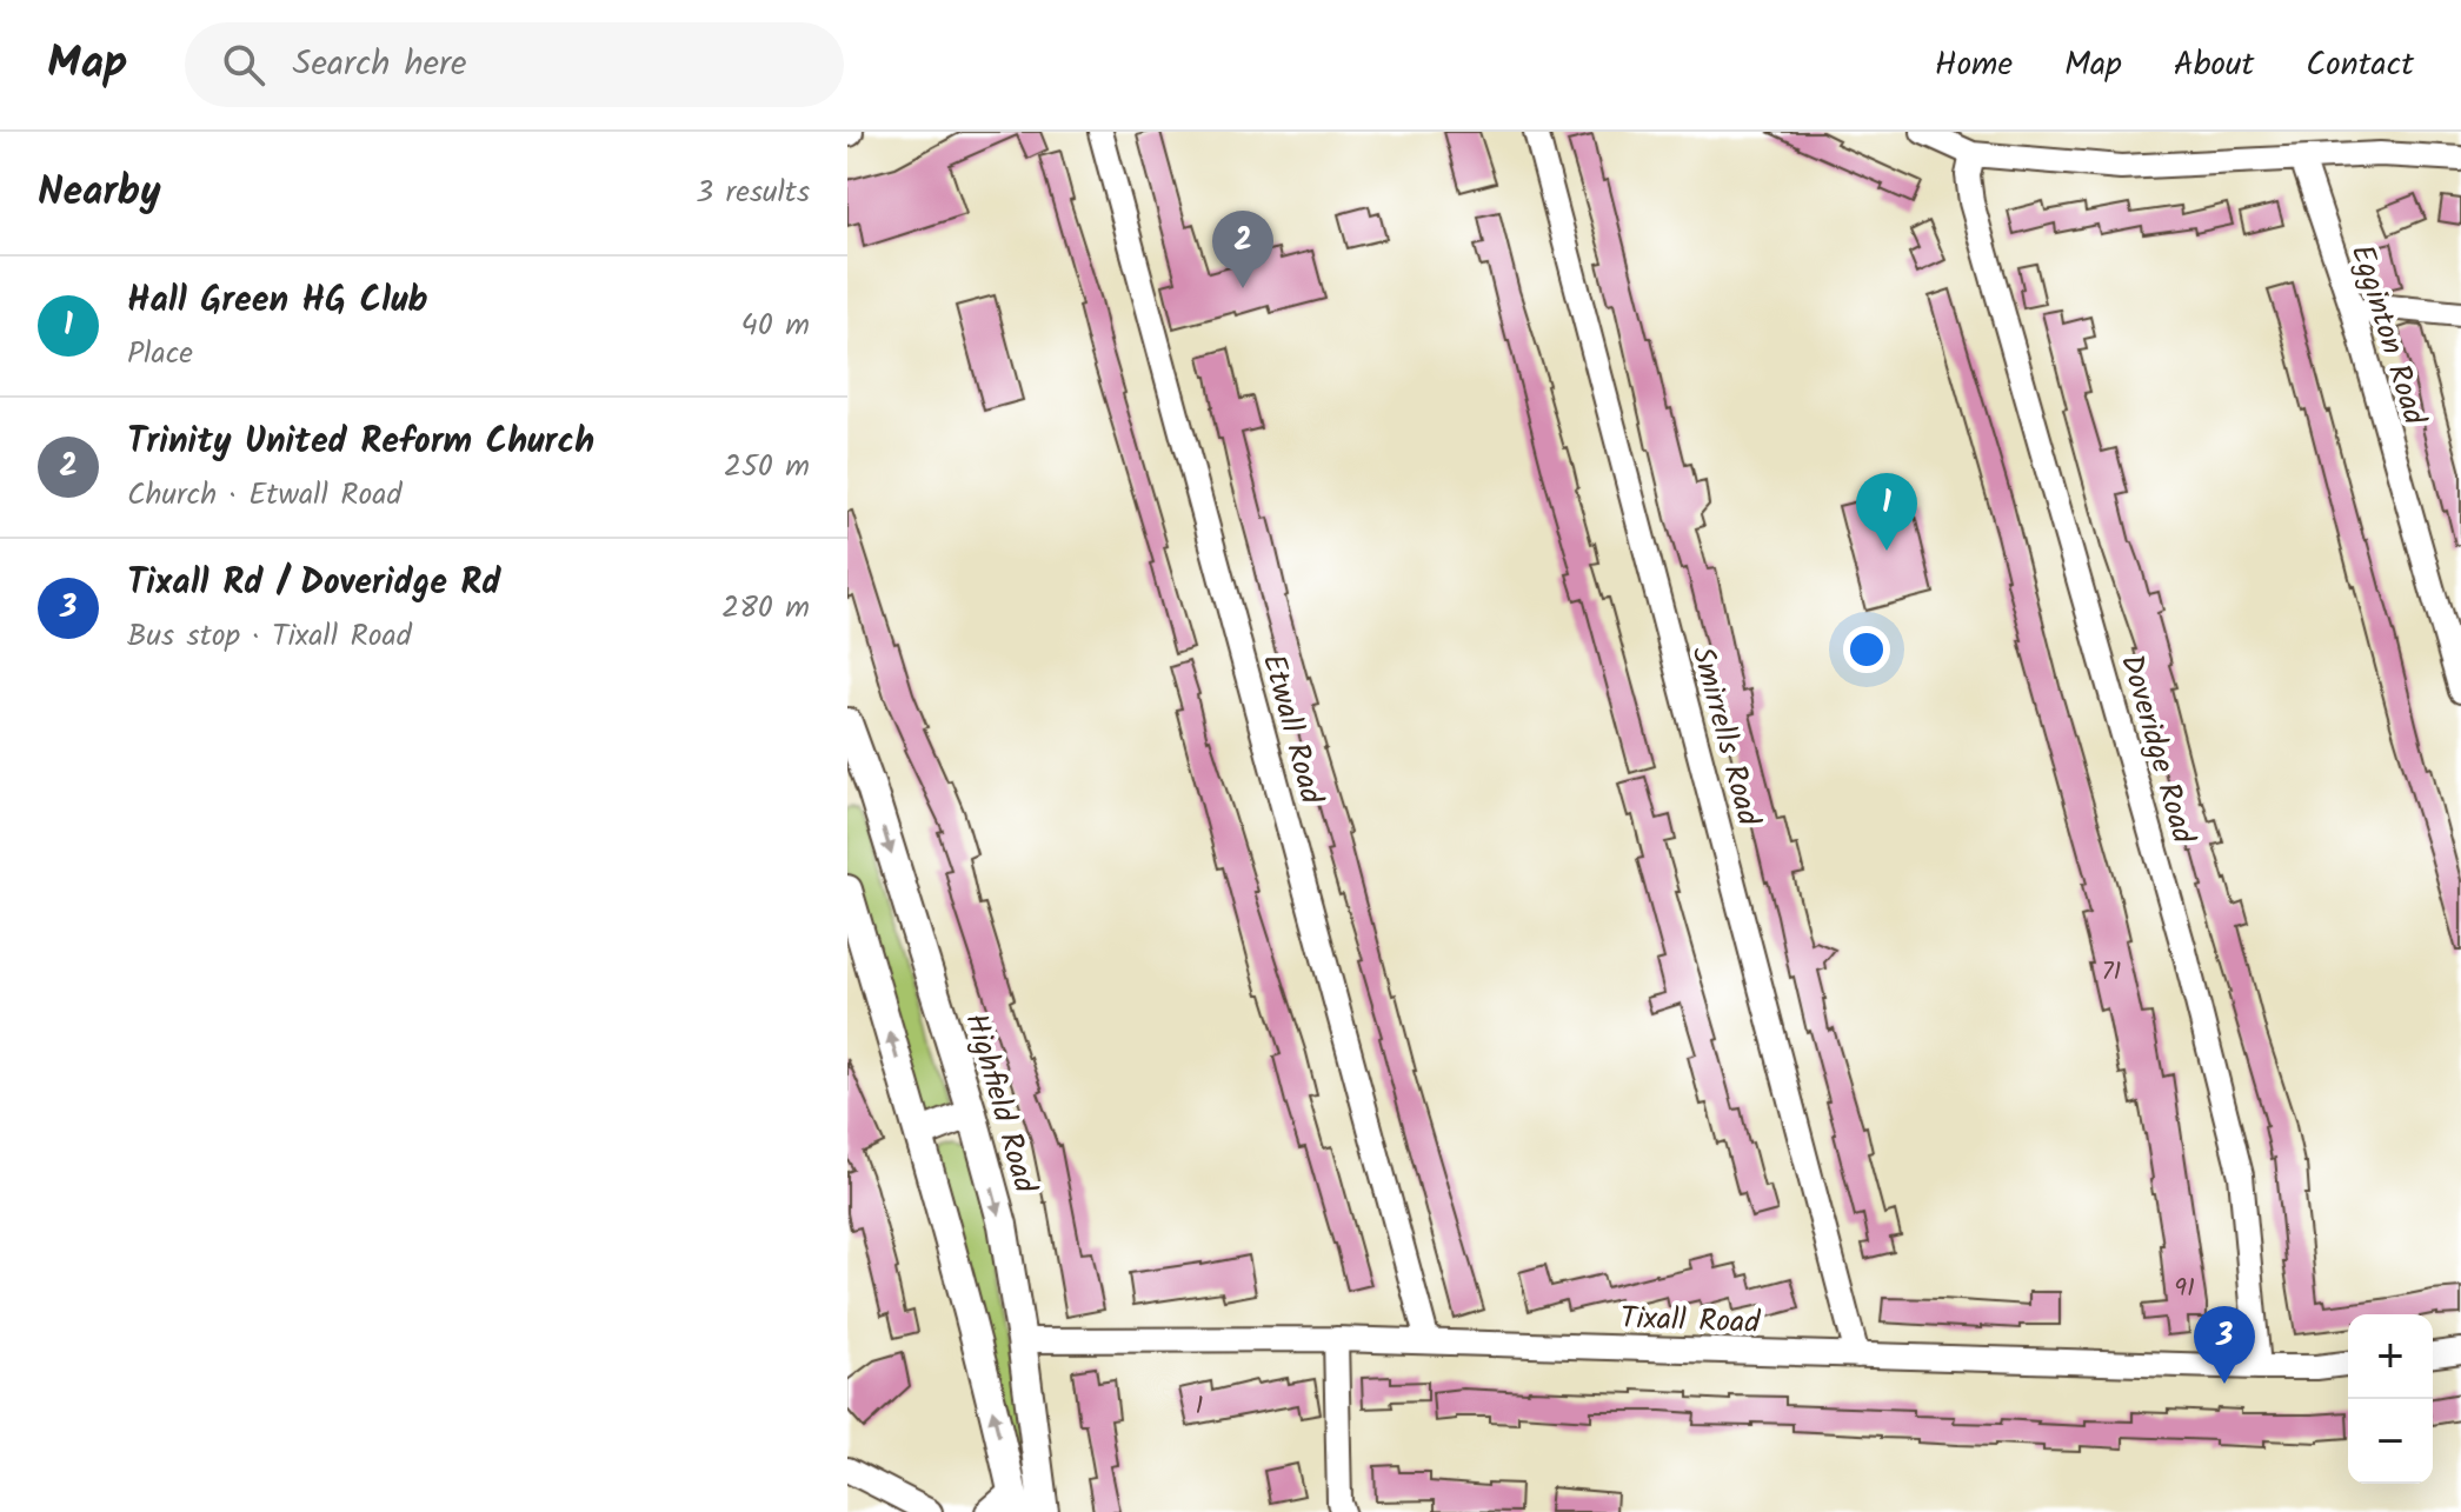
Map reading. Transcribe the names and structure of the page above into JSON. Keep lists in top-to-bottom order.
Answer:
{
  "streets": {
    "street": [
      "Egginton Road",
      "Etwall Road",
      "Smirrells Road",
      "Doveridge Road",
      "Highfield Road",
      "Tixall Road"
    ]
  },
  "crossings": [
    ["Etwall Road", "Tixall Road"],
    ["Smirrells Road", "Tixall Road"],
    ["Doveridge Road", "Tixall Road"],
    ["Highfield Road", "Tixall Road"]
  ],
  "house_numbers": ["71", "91", "1"],
  "page": {
    "header": "Map",
    "search": "Search here",
    "nav": [
      "Home",
      "Map",
      "About",
      "Contact"
    ],
    "heading": ["Nearby", "3 results"],
    "pins": ["2", "1", "3"],
    "list": [
      {
        "mark": "1",
        "name": "Hall Green HG Club",
        "note": "Place",
        "value": "40 m"
      },
      {
        "mark": "2",
        "name": "Trinity United Reform Church",
        "note": "Church · Etwall Road",
        "value": "250 m"
      },
      {
        "mark": "3",
        "name": "Tixall Rd / Doveridge Rd",
        "note": "Bus stop · Tixall Road",
        "value": "280 m"
      }
    ],
    "map_buttons": ["+", "−"]
  }
}
